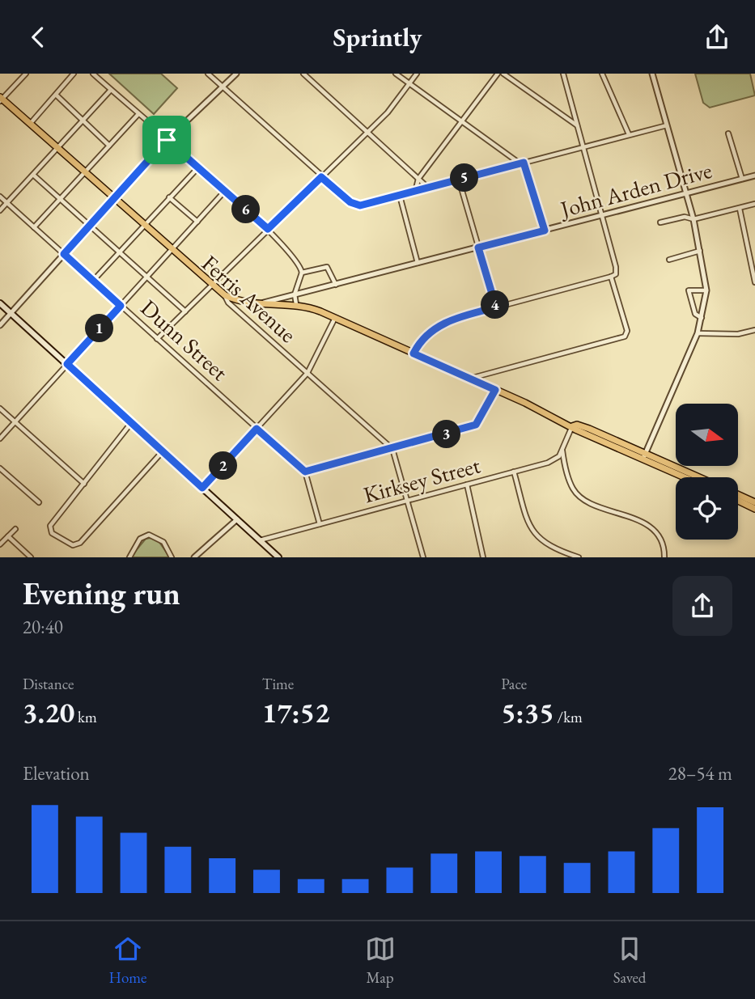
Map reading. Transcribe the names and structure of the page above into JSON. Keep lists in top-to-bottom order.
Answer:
{
  "streets": {
    "main road": ["Ferris Avenue"],
    "street": ["John Arden Drive", "Dunn Street", "Kirksey Street"]
  },
  "north": "right",
  "page": {
    "header": "Sprintly",
    "pins": [
      "5",
      "6",
      "4",
      "1",
      "3",
      "2"
    ],
    "heading": ["Evening run", "20:40"],
    "stats": [
      ["Distance", "3.20 km"],
      ["Time", "17:52"],
      ["Pace", "5:35 /km"]
    ],
    "chart": ["Elevation", "28–54 m"],
    "tabs": ["Home", "Map", "Saved"]
  }
}
